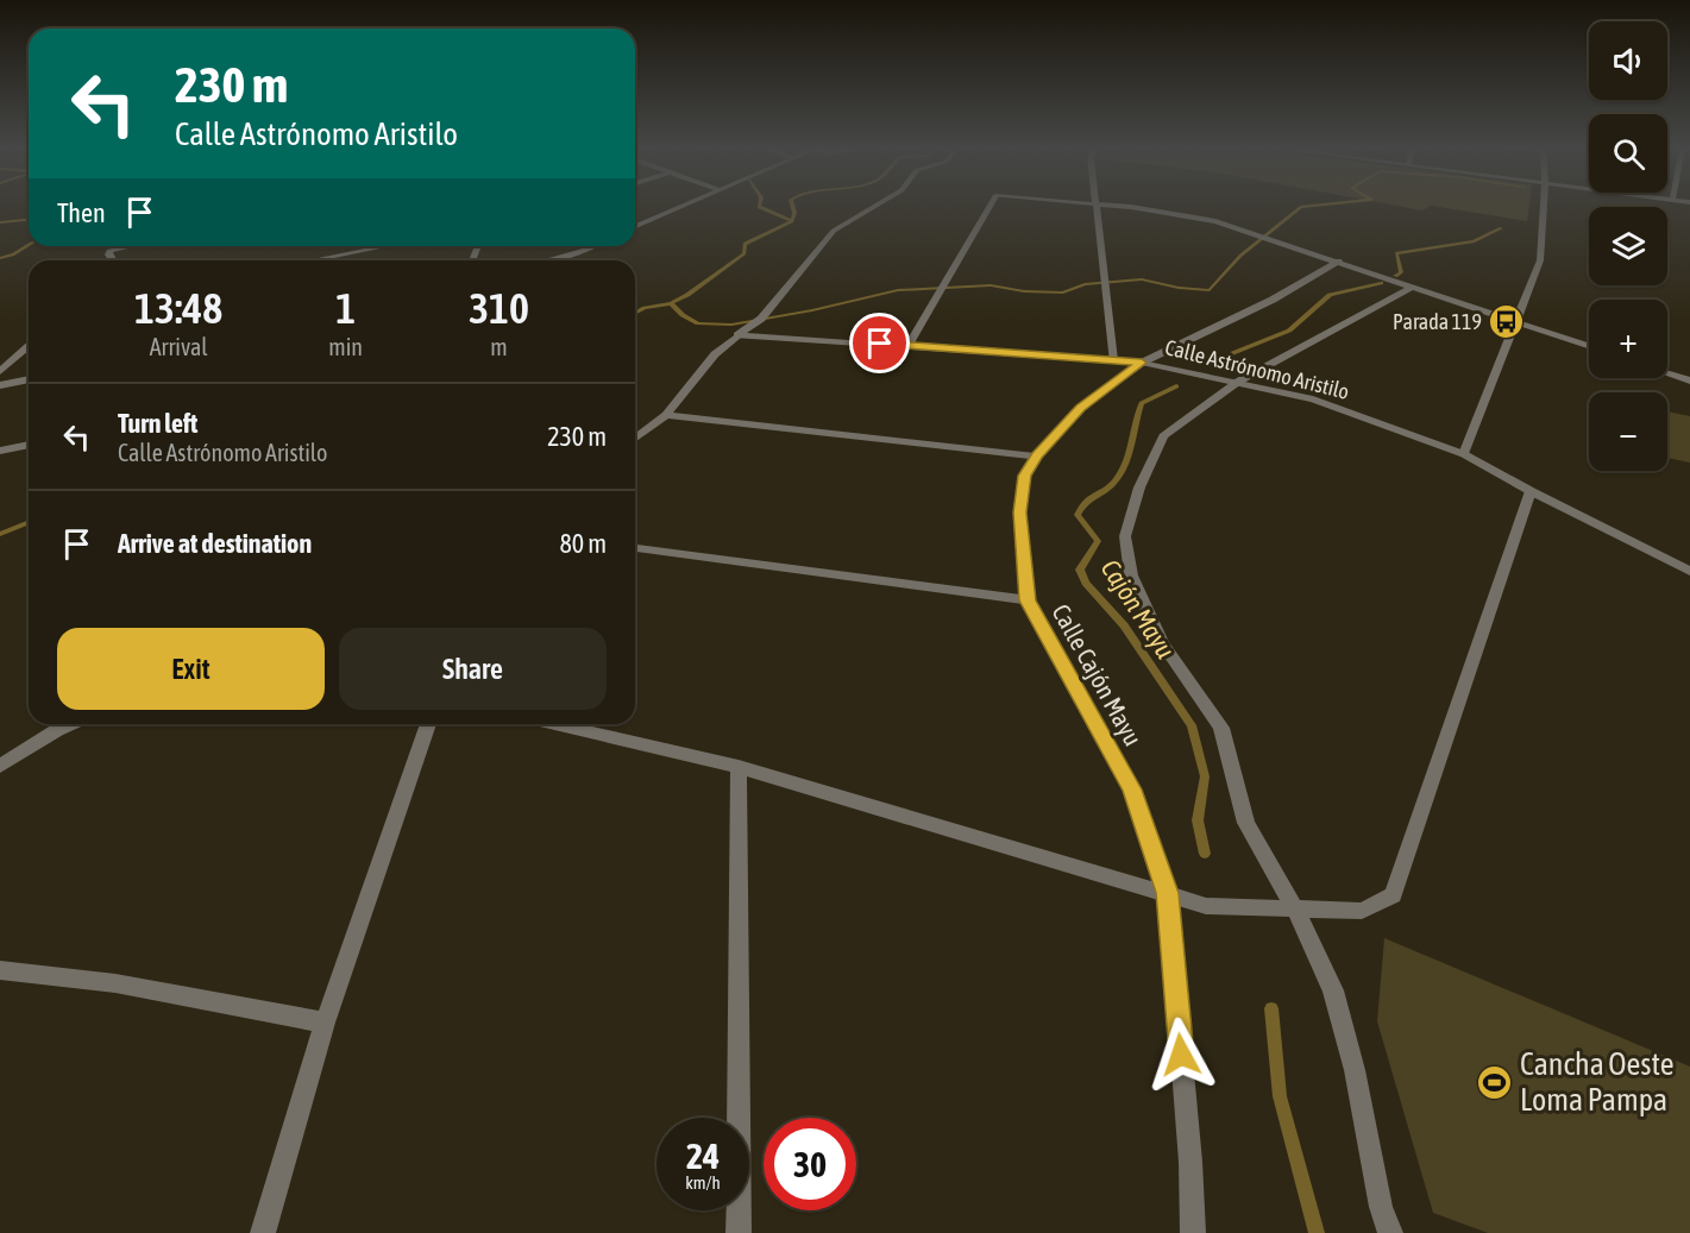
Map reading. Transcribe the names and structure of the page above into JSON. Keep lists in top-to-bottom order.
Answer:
{
  "streets": {
    "street": ["Calle Astrónomo Aristilo", "Calle Cajón Mayu"]
  },
  "crossings": [
    ["Calle Astrónomo Aristilo", "Calle Cajón Mayu"]
  ],
  "water": ["Cajón Mayu"],
  "places": {
    "bus stop": ["Parada 119"],
    "sports": ["Cancha Oeste Loma Pampa"]
  },
  "page": {
    "map_buttons": ["+", "−"],
    "turn": ["230 m", "Calle Astrónomo Aristilo"],
    "then": "Then",
    "eta": [
      "13:48",
      "Arrival",
      "1",
      "min",
      "310",
      "m"
    ],
    "list": [
      {
        "name": "Turn left",
        "note": "Calle Astrónomo Aristilo",
        "value": "230 m"
      },
      {
        "name": "Arrive at destination",
        "value": "80 m"
      }
    ],
    "buttons": ["Exit", "Share"],
    "speed": "24 km/h",
    "limit": "30"
  }
}
